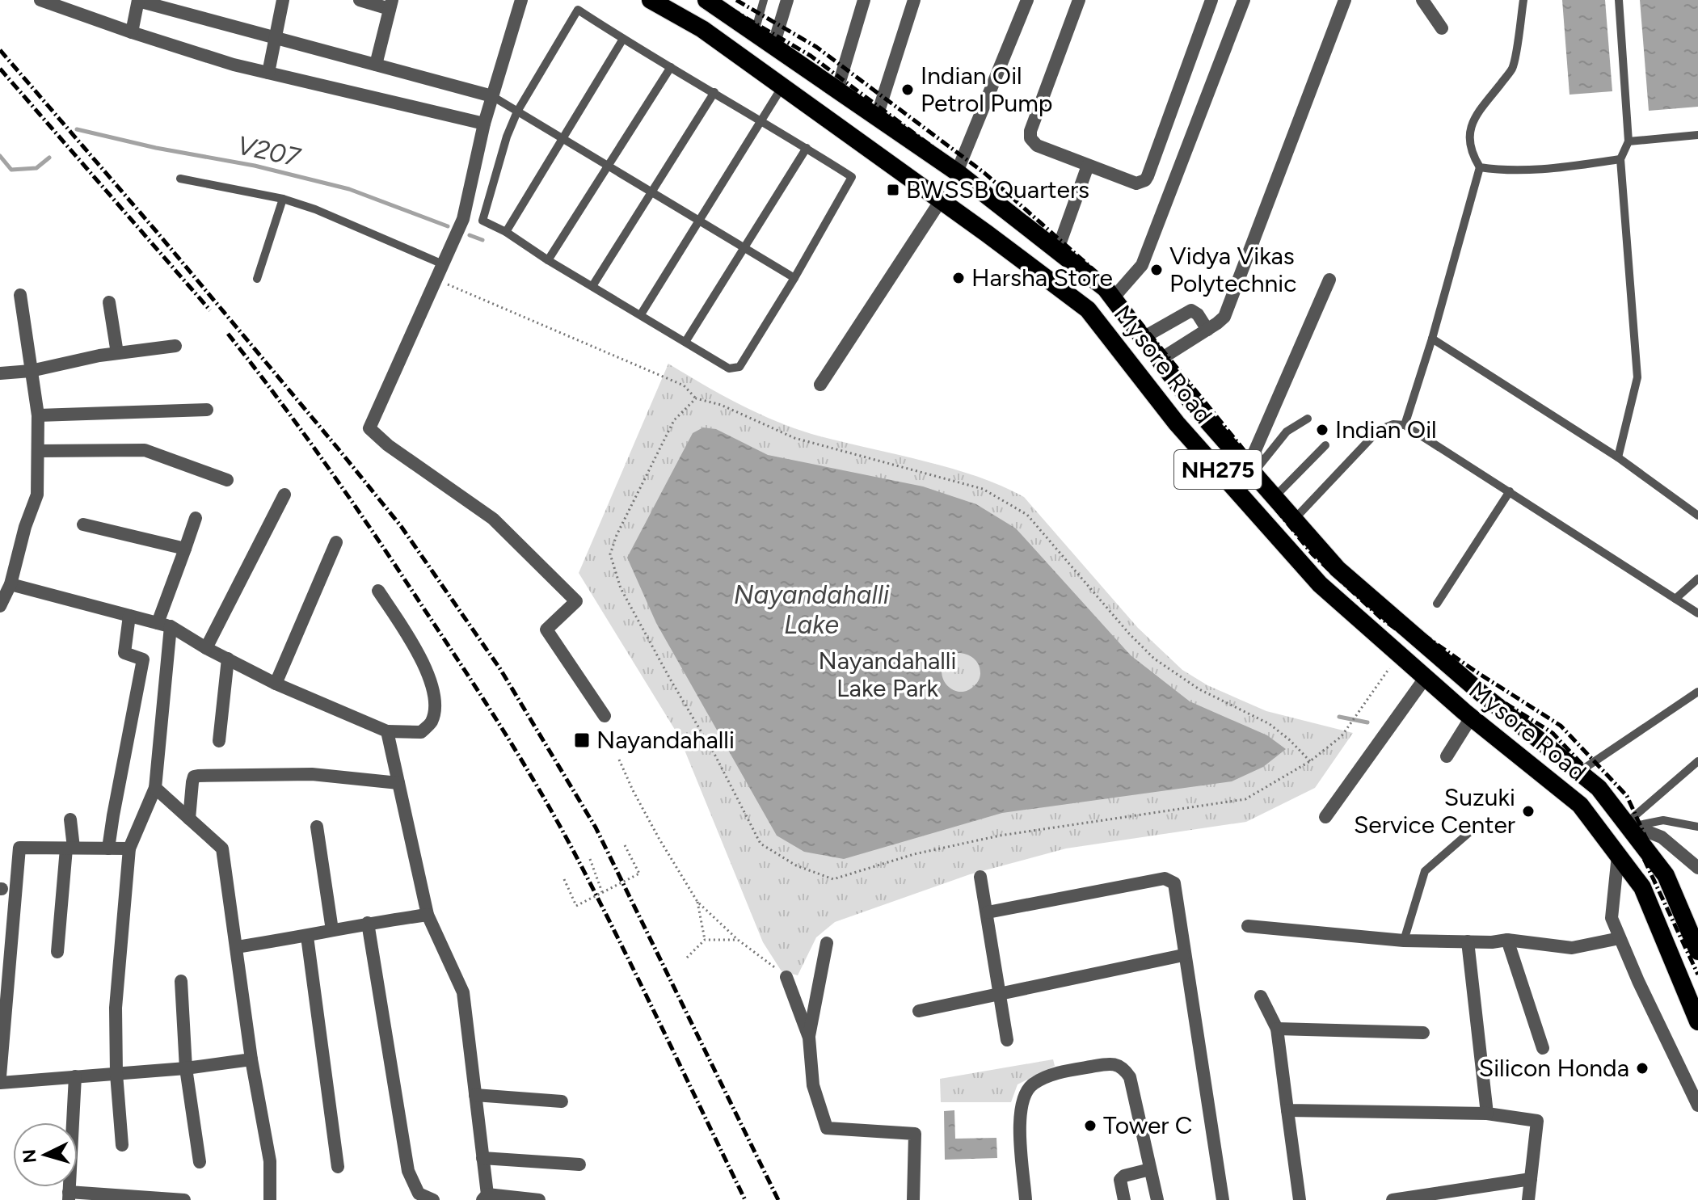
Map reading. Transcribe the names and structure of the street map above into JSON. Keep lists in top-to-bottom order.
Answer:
{
  "streets": {
    "highway": ["Mysore Road", "NH275"]
  },
  "water": ["V207", "Nayandahalli Lake"],
  "parks": ["Nayandahalli Lake Park"],
  "places": {
    "other": [
      "Indian Oil Petrol Pump",
      "Vidya Vikas Polytechnic",
      "Harsha Store",
      "Indian Oil",
      "Suzuki Service Center",
      "Silicon Honda",
      "Tower C"
    ],
    "transit": ["BWSSB Quarters", "Nayandahalli"]
  },
  "north": "left"
}
